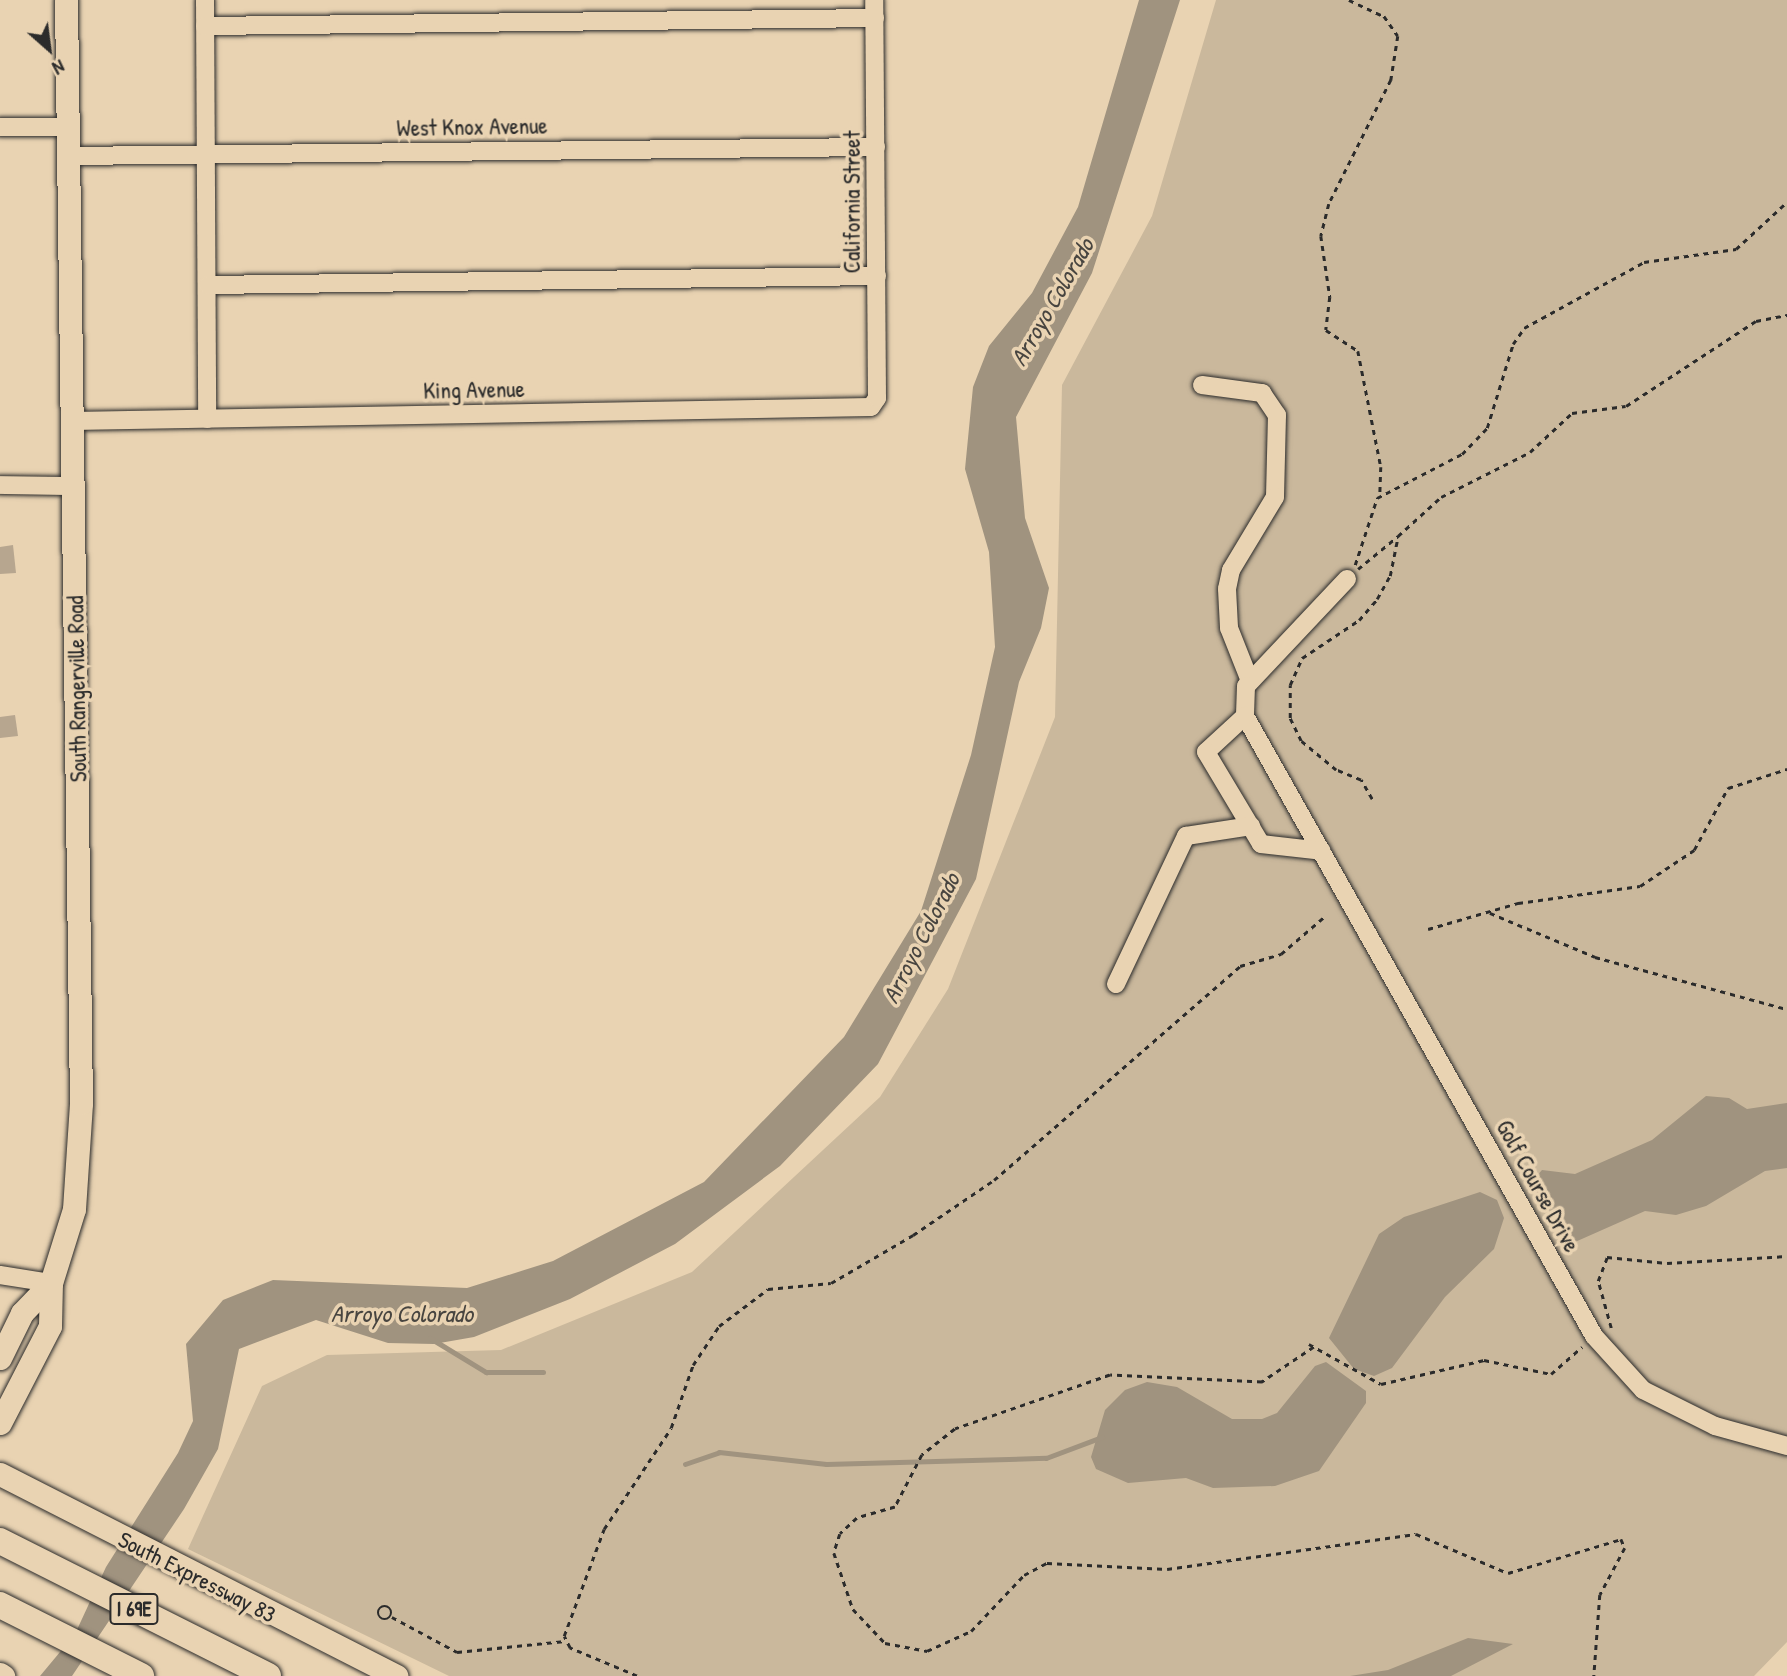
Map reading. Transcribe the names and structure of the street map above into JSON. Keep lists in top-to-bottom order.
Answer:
{
  "streets": {
    "highway": ["I 69E"],
    "main road": ["South Rangerville Road", "South Expressway 83"],
    "street": [
      "West Knox Avenue",
      "California Street",
      "King Avenue",
      "Golf Course Drive"
    ]
  },
  "crossings": [
    ["West Knox Avenue", "California Street"],
    ["West Knox Avenue", "South Rangerville Road"],
    ["California Street", "King Avenue"],
    ["King Avenue", "South Rangerville Road"]
  ],
  "water": ["Arroyo Colorado"],
  "north": "bottom right"
}
